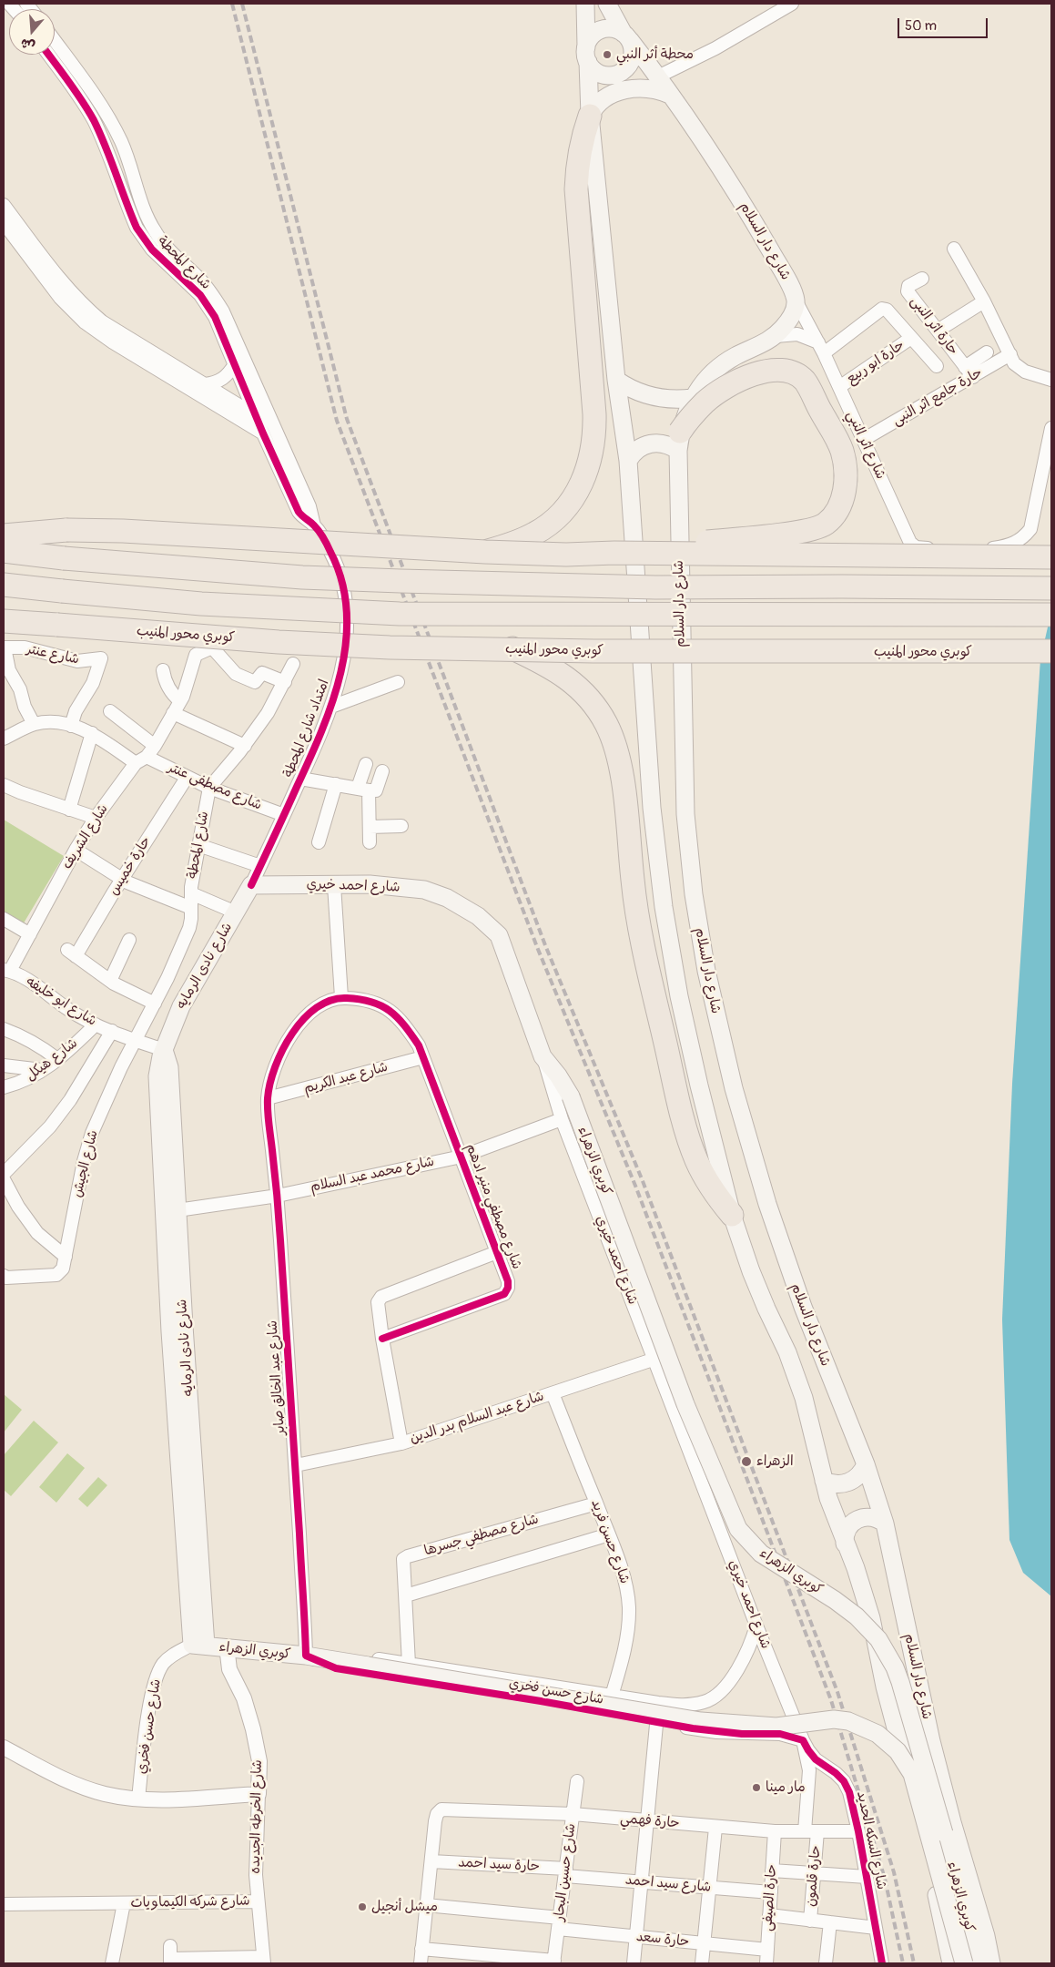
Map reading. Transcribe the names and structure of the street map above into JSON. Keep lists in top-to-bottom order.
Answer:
{
  "streets": {
    "highway": ["كوبري محور المنيب"],
    "main road": [
      "شارع دار السلام",
      "شارع احمد خيري",
      "شارع نادى الرمايه",
      "كوبري الزهراء"
    ],
    "street": [
      "شارع المحطة",
      "حارة اثر النبى",
      "حارة ابو ربيع",
      "حارة جامع اثر النبى",
      "شارع اثر النبي",
      "شارع عنتر",
      "امتداد شارع المحطة",
      "شارع مصطفى عنتر",
      "شارع الشريف",
      "حارة خميس",
      "شارع ابو خليفه",
      "شارع هيكل",
      "شارع عبد الكريم",
      "شارع الجيش",
      "شارع محمد عبد السلام",
      "شارع مصطفي منير ادهم",
      "شارع عبد الخالق صابر",
      "شارع عبد السلام بدر الدين",
      "شارع مصطفي جسرها",
      "شارع حسن فريد",
      "شارع حسن فخري",
      "شارع الخرطه الجديده",
      "حارة فهمي",
      "شارع السكه الحديد",
      "حارة سيد احمد",
      "شارع حسين البحار",
      "حارة قلمون",
      "شارع سيد احمد",
      "حارة الصيفى",
      "شارع شركه الكيماويات",
      "حارة سعد"
    ]
  },
  "crossings": [
    ["شارع دار السلام", "شارع اثر النبي"],
    ["شارع المحطة", "امتداد شارع المحطة"],
    ["شارع المحطة", "شارع مصطفى عنتر"],
    ["شارع المحطة", "شارع الشريف"],
    ["شارع المحطة", "شارع ابو خليفه"],
    ["شارع المحطة", "شارع الجيش"],
    ["حارة اثر النبى", "حارة جامع اثر النبى"],
    ["حارة ابو ربيع", "شارع اثر النبي"],
    ["حارة جامع اثر النبى", "شارع اثر النبي"],
    ["شارع عنتر", "شارع مصطفى عنتر"],
    ["امتداد شارع المحطة", "شارع مصطفى عنتر"],
    ["امتداد شارع المحطة", "شارع احمد خيري"],
    ["امتداد شارع المحطة", "شارع نادى الرمايه"],
    ["شارع مصطفى عنتر", "شارع الشريف"],
    ["شارع مصطفى عنتر", "حارة خميس"],
    ["شارع الشريف", "شارع ابو خليفه"],
    ["شارع احمد خيري", "شارع نادى الرمايه"],
    ["شارع احمد خيري", "كوبري الزهراء"],
    ["شارع احمد خيري", "شارع محمد عبد السلام"],
    ["شارع احمد خيري", "شارع عبد السلام بدر الدين"],
    ["شارع احمد خيري", "شارع حسن فخري"],
    ["شارع احمد خيري", "حارة فهمي"],
    ["شارع احمد خيري", "شارع السكه الحديد"],
    ["شارع نادى الرمايه", "شارع ابو خليفه"],
    ["شارع نادى الرمايه", "كوبري الزهراء"],
    ["شارع نادى الرمايه", "شارع محمد عبد السلام"],
    ["شارع نادى الرمايه", "شارع حسن فخري"],
    ["شارع ابو خليفه", "شارع هيكل"],
    ["شارع ابو خليفه", "شارع الجيش"],
    ["شارع عبد الكريم", "شارع مصطفي منير ادهم"],
    ["شارع عبد الكريم", "شارع عبد الخالق صابر"],
    ["كوبري الزهراء", "شارع عبد الخالق صابر"],
    ["كوبري الزهراء", "شارع حسن فخري"],
    ["كوبري الزهراء", "شارع الخرطه الجديده"],
    ["شارع محمد عبد السلام", "شارع مصطفي منير ادهم"],
    ["شارع محمد عبد السلام", "شارع عبد الخالق صابر"],
    ["شارع مصطفي منير ادهم", "شارع عبد الخالق صابر"],
    ["شارع مصطفي منير ادهم", "شارع عبد السلام بدر الدين"],
    ["شارع عبد الخالق صابر", "شارع عبد السلام بدر الدين"],
    ["شارع عبد الخالق صابر", "شارع حسن فخري"],
    ["شارع عبد السلام بدر الدين", "شارع حسن فريد"],
    ["شارع مصطفي جسرها", "شارع حسن فريد"],
    ["شارع مصطفي جسرها", "شارع حسن فخري"],
    ["شارع حسن فريد", "شارع حسن فخري"],
    ["شارع حسن فخري", "شارع السكه الحديد"],
    ["شارع الخرطه الجديده", "شارع شركه الكيماويات"],
    ["حارة فهمي", "شارع السكه الحديد"],
    ["حارة فهمي", "حارة سيد احمد"],
    ["حارة فهمي", "شارع حسين البحار"],
    ["حارة فهمي", "حارة قلمون"],
    ["حارة فهمي", "حارة الصيفى"],
    ["حارة سيد احمد", "شارع حسين البحار"],
    ["حارة سيد احمد", "شارع سيد احمد"],
    ["شارع حسين البحار", "شارع سيد احمد"],
    ["شارع حسين البحار", "حارة سعد"],
    ["شارع سيد احمد", "حارة الصيفى"],
    ["حارة الصيفى", "حارة سعد"]
  ],
  "places": [
    "محطة أثر النبي",
    "الزهراء",
    "مار مينا",
    "ميشل أنجيل"
  ],
  "scale_bar": "50 m",
  "north": "bottom"
}
